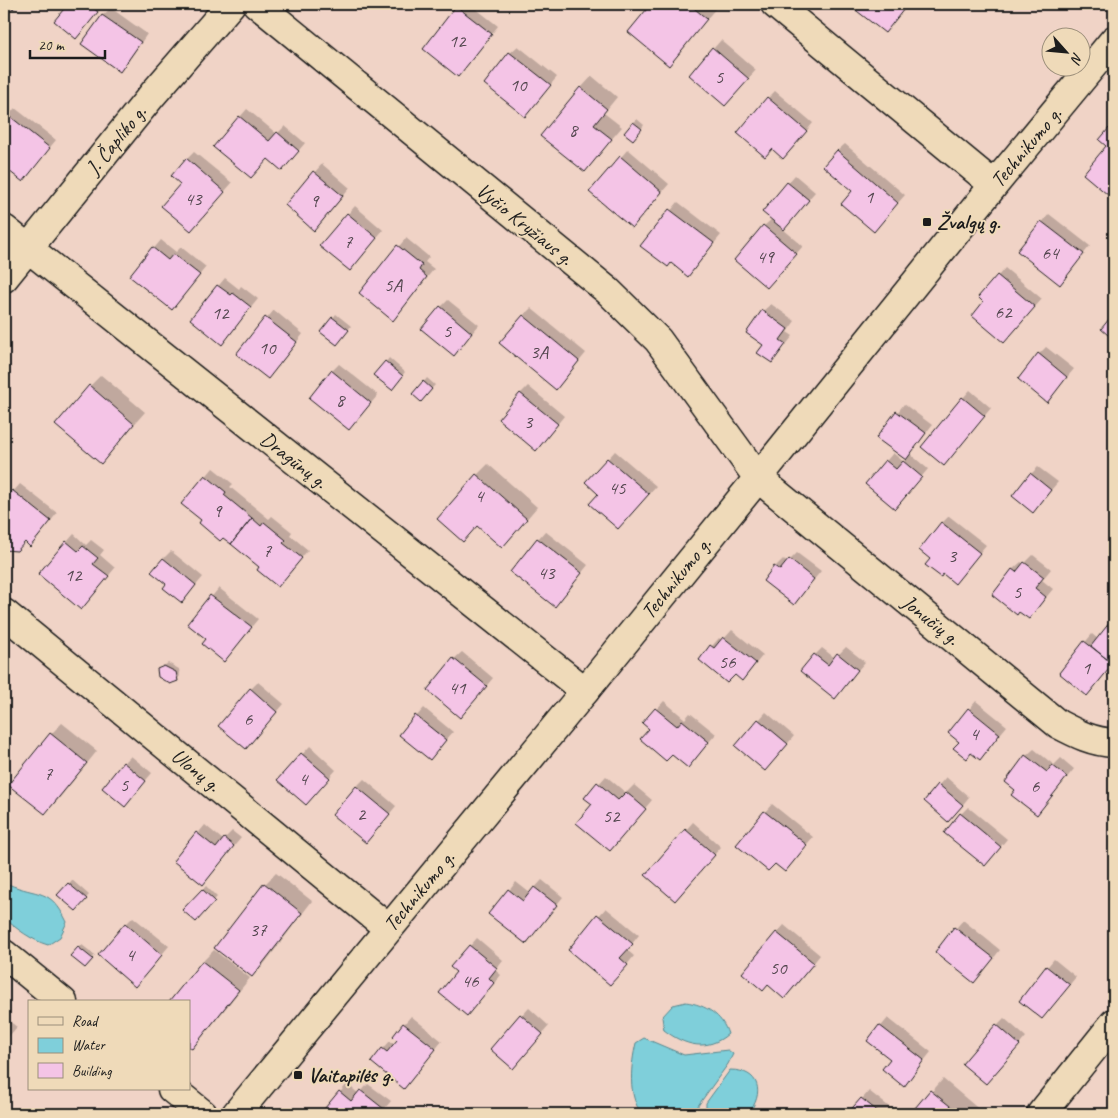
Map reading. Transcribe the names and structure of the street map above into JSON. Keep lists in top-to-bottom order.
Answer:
{
  "streets": {
    "street": [
      "J. Čapliko g.",
      "Technikumo g.",
      "Vyčio Kryžiaus g.",
      "Dragūnų g.",
      "Jonučių g.",
      "Ulonų g."
    ]
  },
  "crossings": [
    ["J. Čapliko g.", "Dragūnų g."],
    ["Technikumo g.", "Vyčio Kryžiaus g."],
    ["Technikumo g.", "Dragūnų g."],
    ["Technikumo g.", "Jonučių g."],
    ["Technikumo g.", "Ulonų g."],
    ["Vyčio Kryžiaus g.", "Jonučių g."]
  ],
  "places": {
    "transit": ["Žvalgų g.", "Vaitapilės g."]
  },
  "house_numbers": [
    "12",
    "5",
    "10",
    "8",
    "1",
    "43",
    "9",
    "7",
    "64",
    "49",
    "5A",
    "62",
    "12",
    "5",
    "10",
    "3A",
    "8",
    "3",
    "45",
    "4",
    "9",
    "7",
    "3",
    "43",
    "12",
    "5",
    "56",
    "1",
    "41",
    "6",
    "4",
    "7",
    "4",
    "5",
    "6",
    "2",
    "52",
    "37",
    "4",
    "50",
    "46"
  ],
  "legend": ["Road", "Water", "Building"],
  "scale_bar": "20 m",
  "north": "bottom right"
}
